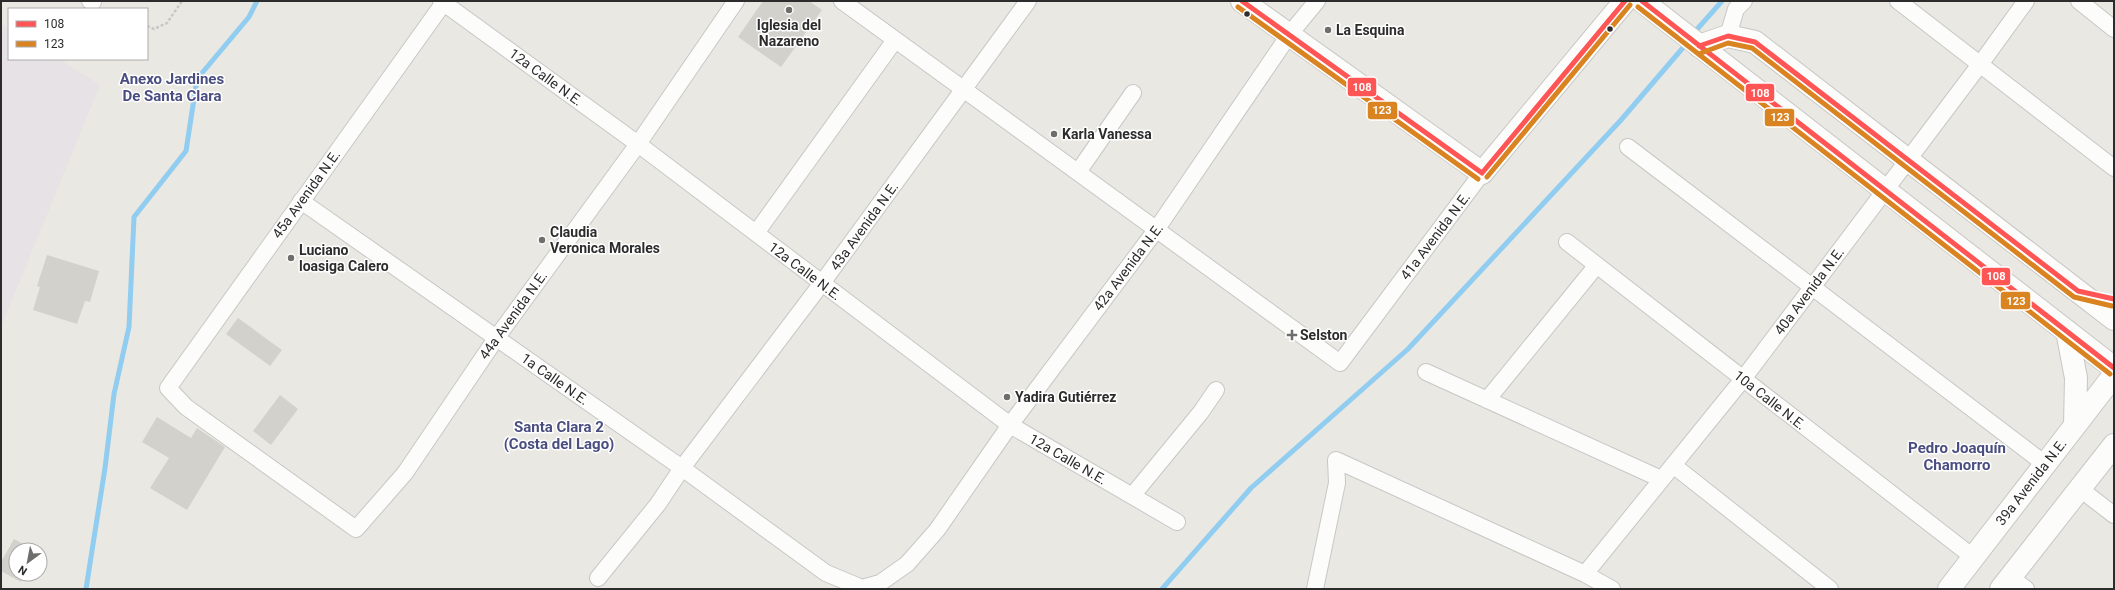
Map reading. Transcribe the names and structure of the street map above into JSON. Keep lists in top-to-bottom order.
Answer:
{
  "streets": {
    "street": [
      "12a Calle N.E.",
      "45a Avenida N.E.",
      "43a Avenida N.E.",
      "41a Avenida N.E.",
      "42a Avenida N.E.",
      "40a Avenida N.E.",
      "44a Avenida N.E.",
      "1a Calle N.E.",
      "10a Calle N.E.",
      "39a Avenida N.E."
    ]
  },
  "crossings": [
    ["12a Calle N.E.", "45a Avenida N.E."],
    ["12a Calle N.E.", "43a Avenida N.E."],
    ["12a Calle N.E.", "42a Avenida N.E."],
    ["12a Calle N.E.", "44a Avenida N.E."],
    ["45a Avenida N.E.", "44a Avenida N.E."],
    ["45a Avenida N.E.", "1a Calle N.E."],
    ["43a Avenida N.E.", "1a Calle N.E."],
    ["41a Avenida N.E.", "42a Avenida N.E."],
    ["42a Avenida N.E.", "1a Calle N.E."],
    ["40a Avenida N.E.", "10a Calle N.E."],
    ["44a Avenida N.E.", "1a Calle N.E."],
    ["10a Calle N.E.", "39a Avenida N.E."]
  ],
  "districts": ["Anexo Jardines De Santa Clara", "Santa Clara 2 (Costa del Lago)", "Pedro Joaquín Chamorro"],
  "places": {
    "other": [
      "Iglesia del Nazareno",
      "La Esquina",
      "Karla Vanessa",
      "Claudia Veronica Morales",
      "Luciano loasiga Calero",
      "Yadira Gutiérrez"
    ],
    "health": ["Selston"]
  },
  "lines": ["transit line 108", "transit line 123"],
  "legend": ["108", "123"],
  "north": "bottom left"
}
